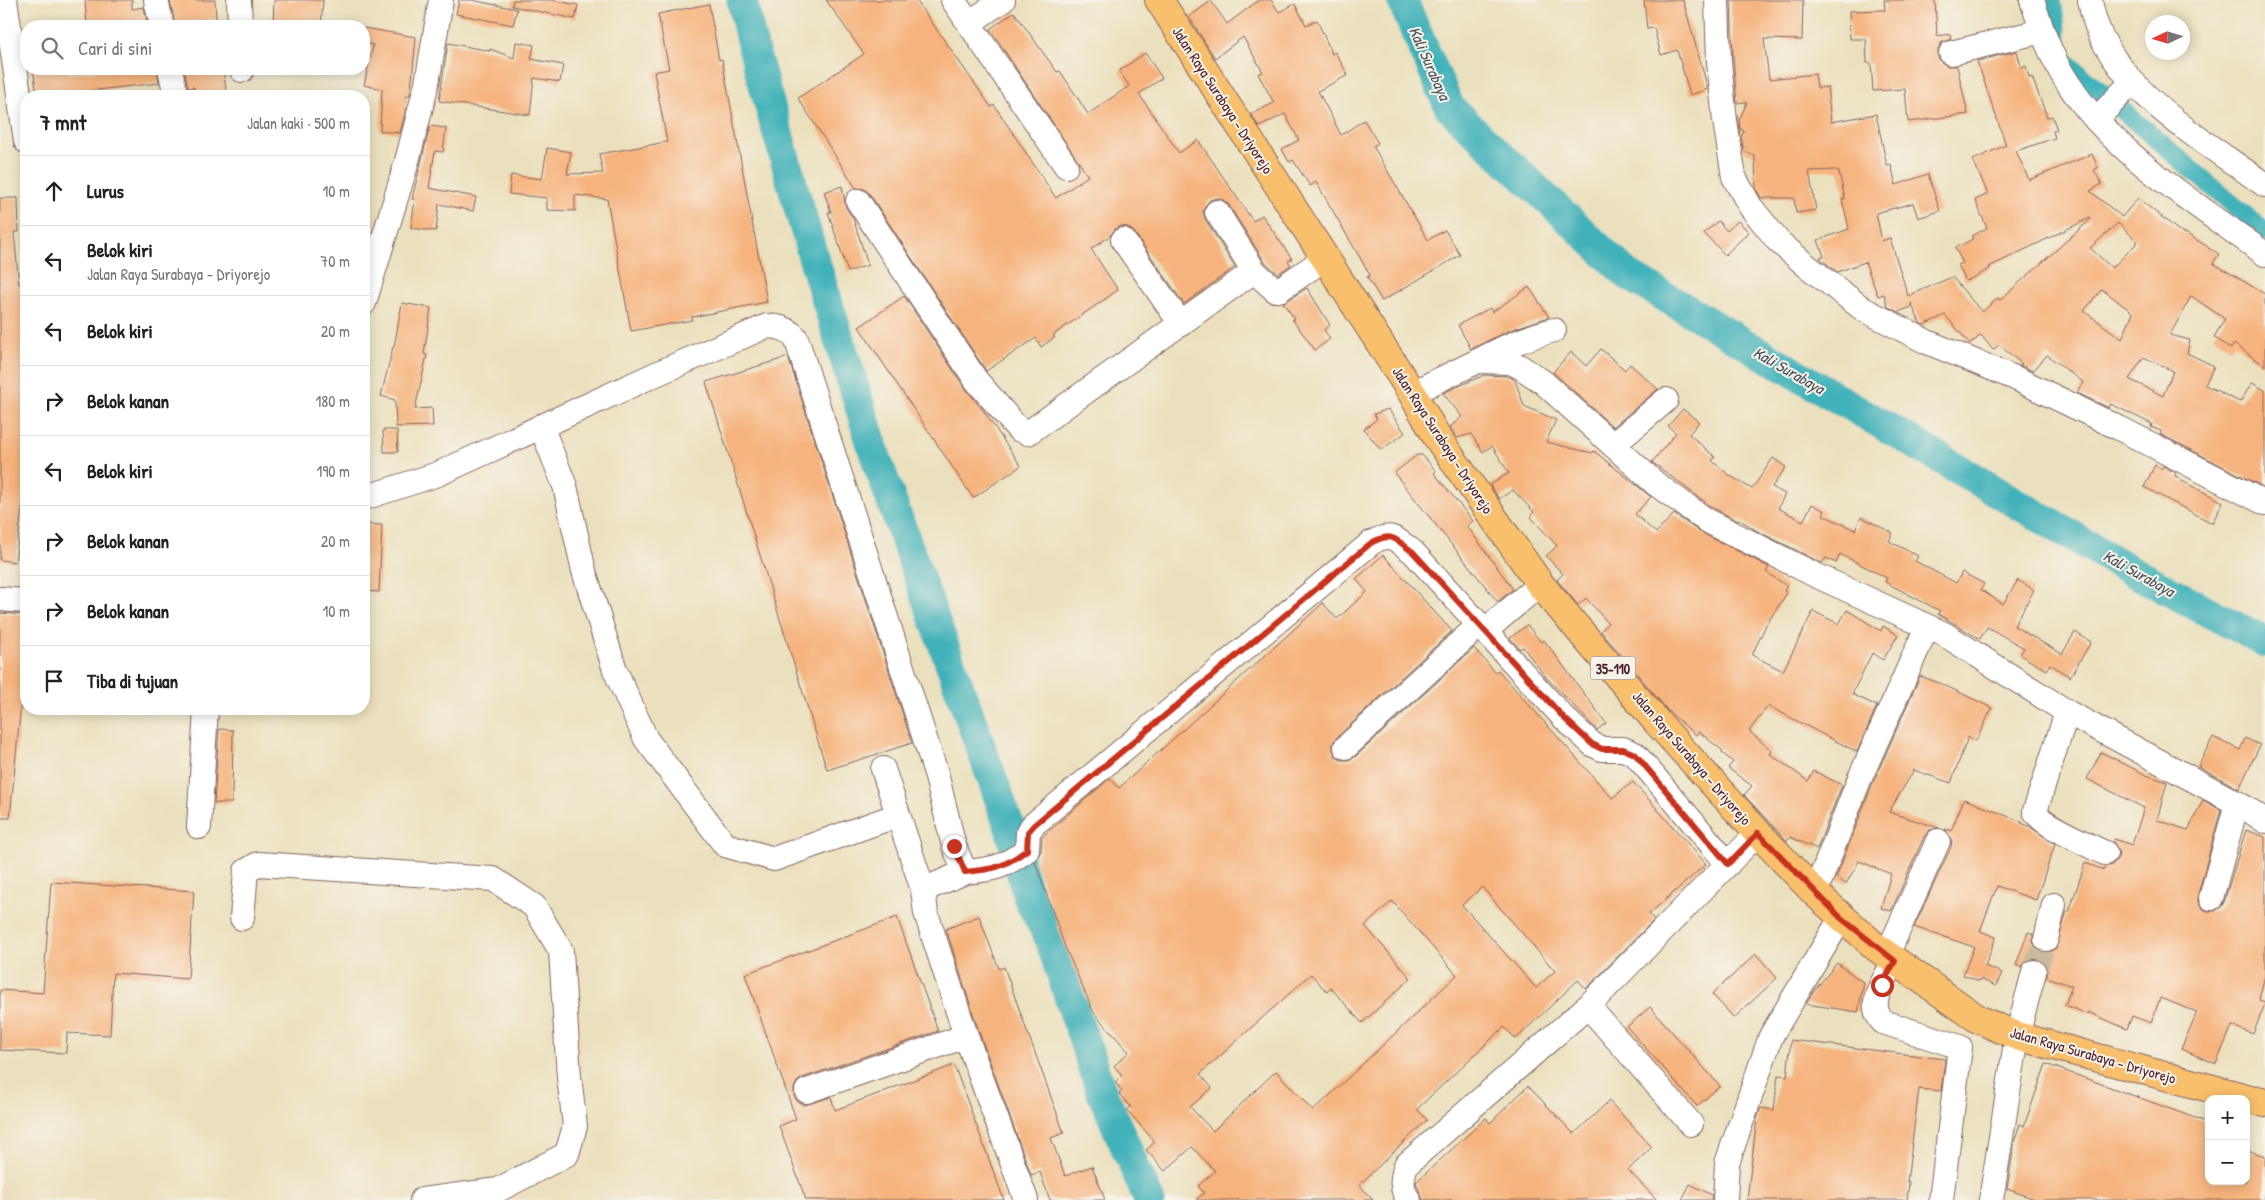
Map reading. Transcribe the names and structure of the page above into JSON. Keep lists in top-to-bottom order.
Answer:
{
  "streets": {
    "main road": ["Jalan Raya Surabaya - Driyorejo", "35-110"]
  },
  "water": ["Kali Surabaya"],
  "north": "left",
  "page": {
    "search": "Cari di sini",
    "heading": ["7 mnt", "Jalan kaki · 500 m"],
    "list": [
      ["Lurus", "10 m"],
      ["Belok kiri", "Jalan Raya Surabaya - Driyorejo", "70 m"],
      ["Belok kiri", "20 m"],
      ["Belok kanan", "180 m"],
      ["Belok kiri", "190 m"],
      ["Belok kanan", "20 m"],
      ["Belok kanan", "10 m"],
      "Tiba di tujuan"
    ],
    "map_buttons": ["+", "−"]
  }
}
